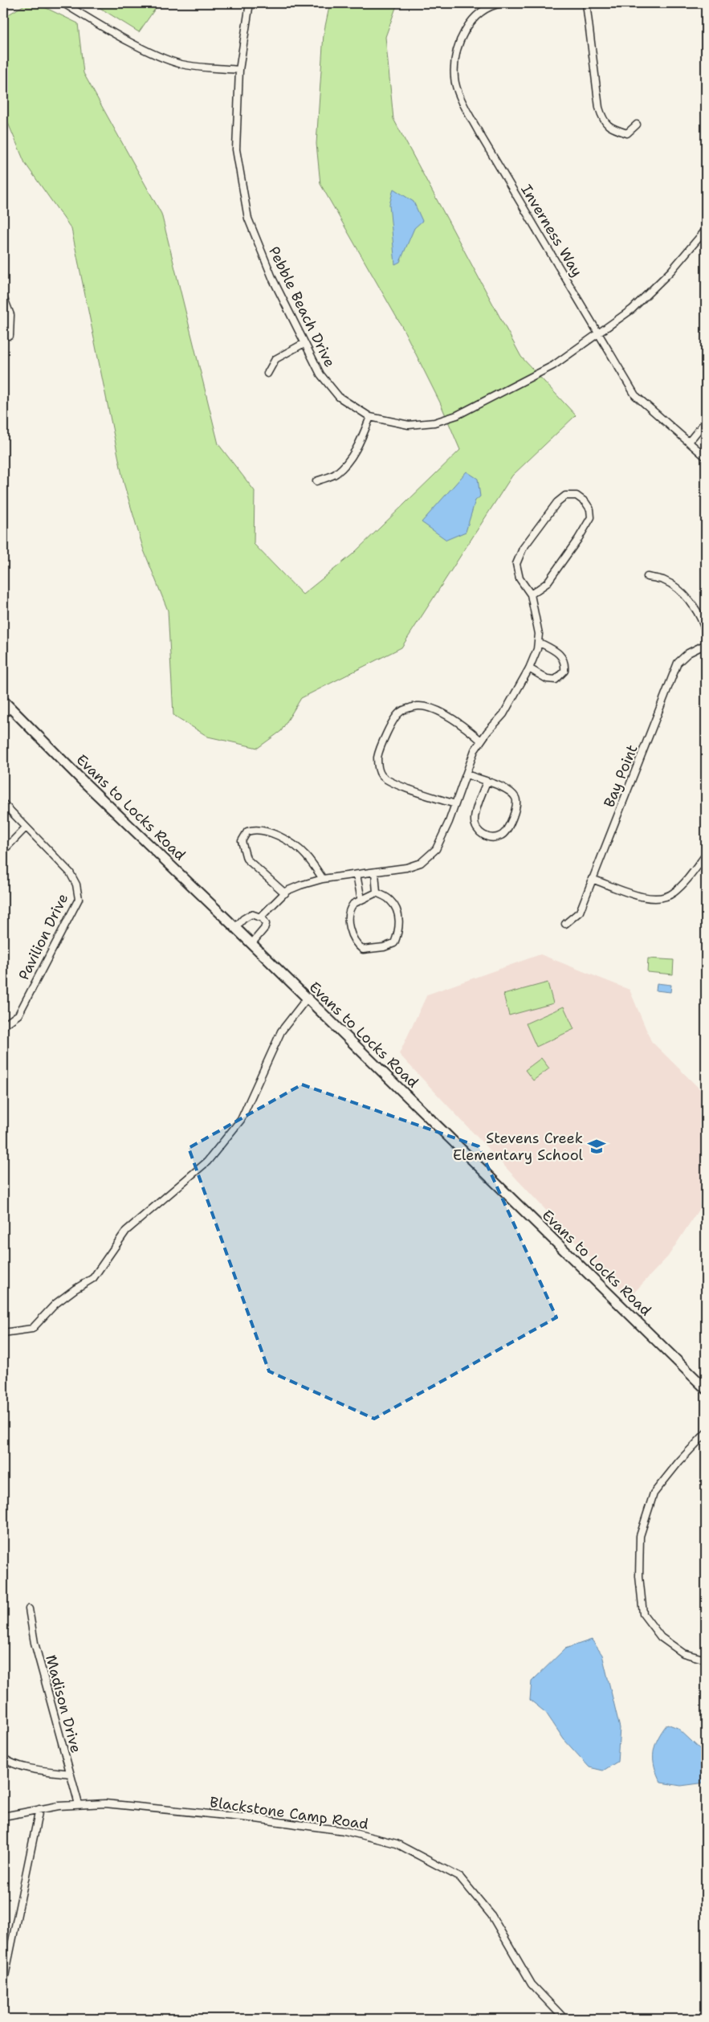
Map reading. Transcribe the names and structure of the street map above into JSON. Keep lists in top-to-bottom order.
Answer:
{
  "streets": {
    "street": [
      "Inverness Way",
      "Pebble Beach Drive",
      "Bay Point",
      "Evans to Locks Road",
      "Pavilion Drive",
      "Madison Drive",
      "Blackstone Camp Road"
    ]
  },
  "crossings": [
    ["Inverness Way", "Pebble Beach Drive"],
    ["Madison Drive", "Blackstone Camp Road"]
  ],
  "places": {
    "school or university": ["Stevens Creek Elementary School"]
  }
}
